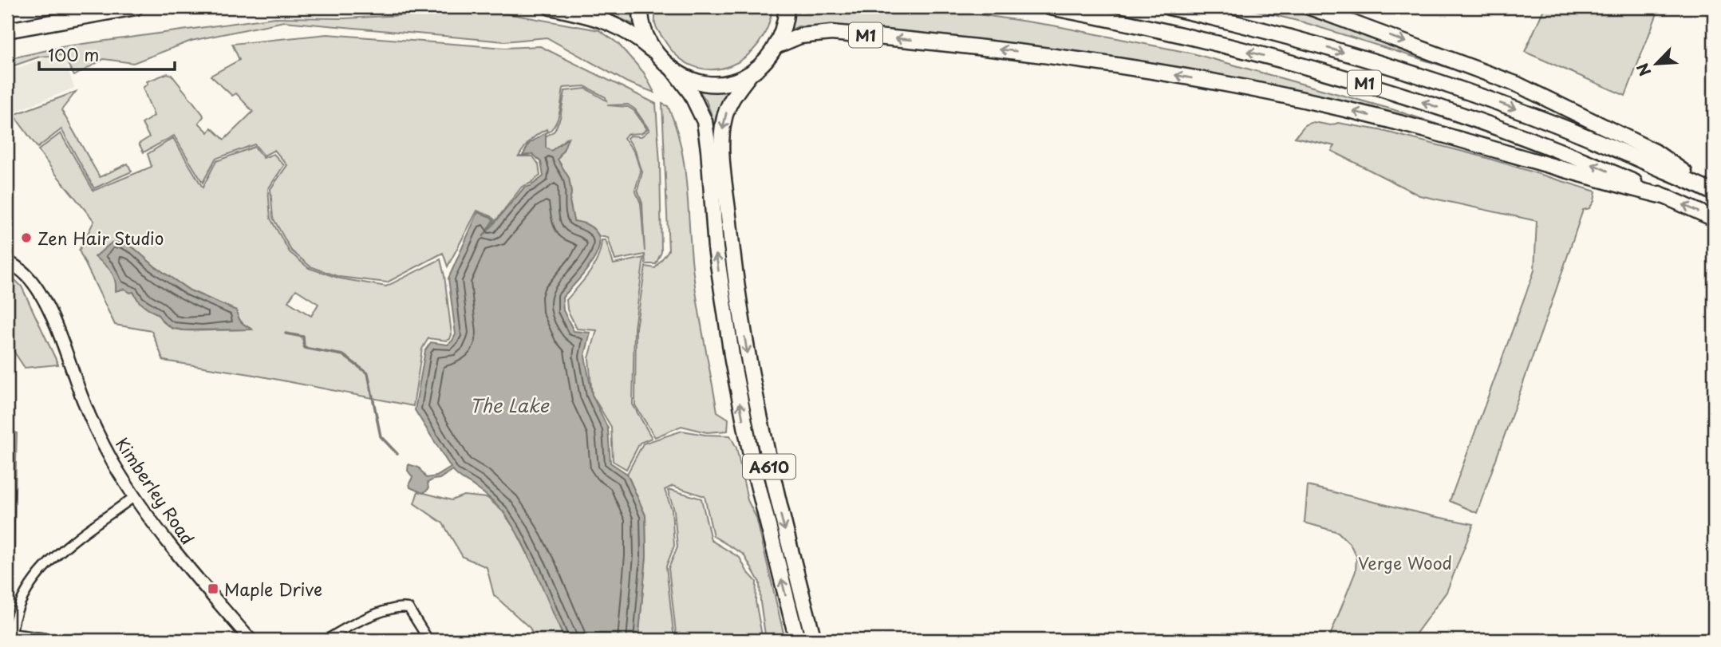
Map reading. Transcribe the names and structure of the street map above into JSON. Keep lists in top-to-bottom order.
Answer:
{
  "streets": {
    "highway": ["M1", "A610"],
    "street": ["Kimberley Road"]
  },
  "water": ["The Lake"],
  "parks": ["Verge Wood"],
  "places": {
    "other": ["Zen Hair Studio"],
    "transit": ["Maple Drive"]
  },
  "scale_bar": "100 m",
  "north": "bottom left"
}
